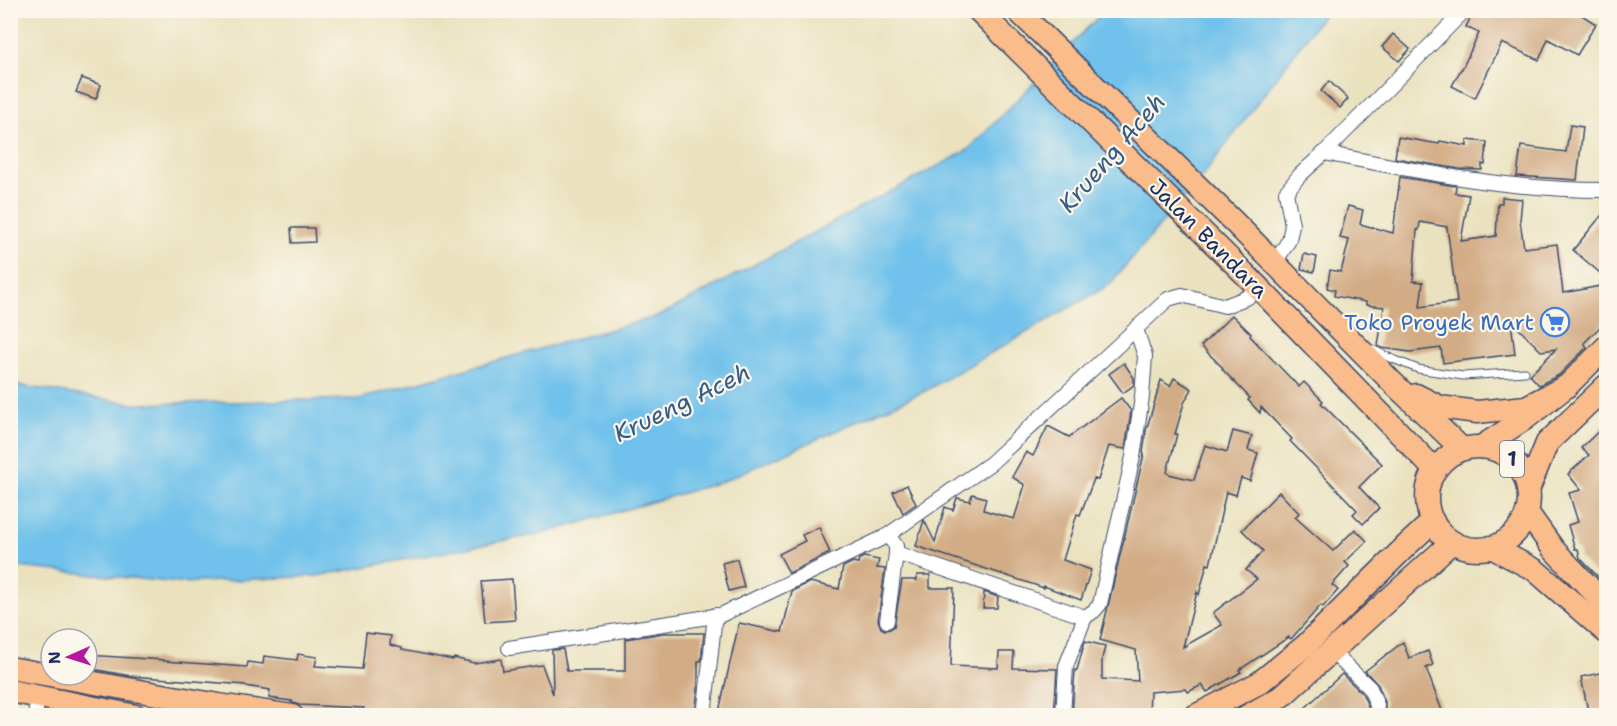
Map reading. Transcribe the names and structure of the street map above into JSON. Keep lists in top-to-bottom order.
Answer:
{
  "streets": {
    "highway": ["Jalan Bandara", "1"]
  },
  "crossings": [
    ["Jalan Bandara", "1"]
  ],
  "water": ["Krueng Aceh"],
  "places": {
    "supermarket": ["Toko Proyek Mart"]
  },
  "north": "left"
}
